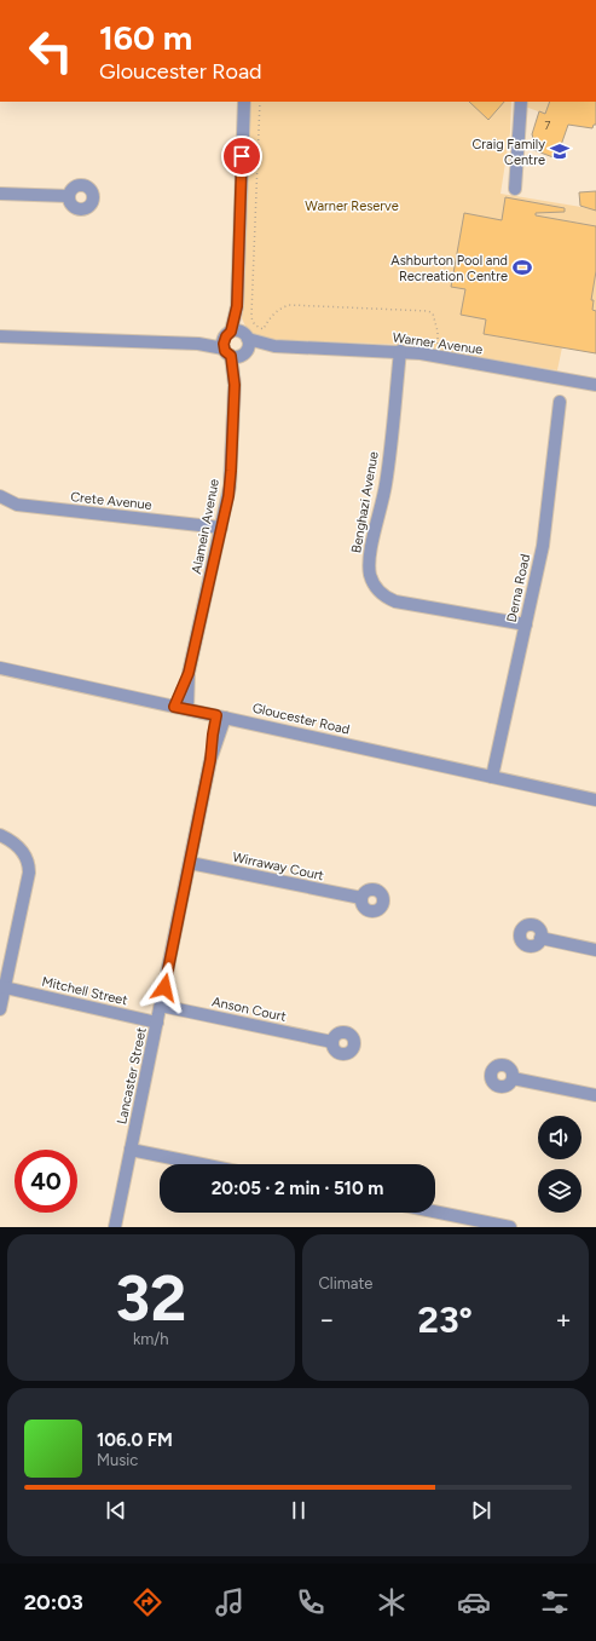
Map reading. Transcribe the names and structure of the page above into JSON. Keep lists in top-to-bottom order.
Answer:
{
  "streets": {
    "street": [
      "Warner Avenue",
      "Crete Avenue",
      "Benghazi Avenue",
      "Alamein Avenue",
      "Derna Road",
      "Gloucester Road",
      "Wirraway Court",
      "Mitchell Street",
      "Anson Court",
      "Lancaster Street"
    ]
  },
  "crossings": [
    ["Warner Avenue", "Benghazi Avenue"],
    ["Warner Avenue", "Alamein Avenue"],
    ["Crete Avenue", "Alamein Avenue"],
    ["Benghazi Avenue", "Derna Road"],
    ["Alamein Avenue", "Gloucester Road"],
    ["Derna Road", "Gloucester Road"],
    ["Gloucester Road", "Lancaster Street"],
    ["Wirraway Court", "Lancaster Street"],
    ["Mitchell Street", "Lancaster Street"],
    ["Anson Court", "Lancaster Street"]
  ],
  "parks": ["Warner Reserve"],
  "places": {
    "school or university": ["Craig Family Centre"],
    "sports": ["Ashburton Pool and Recreation Centre"]
  },
  "house_numbers": ["7"],
  "page": {
    "turn": ["160 m", "Gloucester Road"],
    "limit": "40",
    "trip": "20:05 · 2 min · 510 m",
    "tile": [
      ["32", "km/h"],
      "Climate"
    ],
    "heat": ["−", "23°", "+"],
    "song": ["106.0 FM", "Music"],
    "tabs": "20:03"
  }
}
